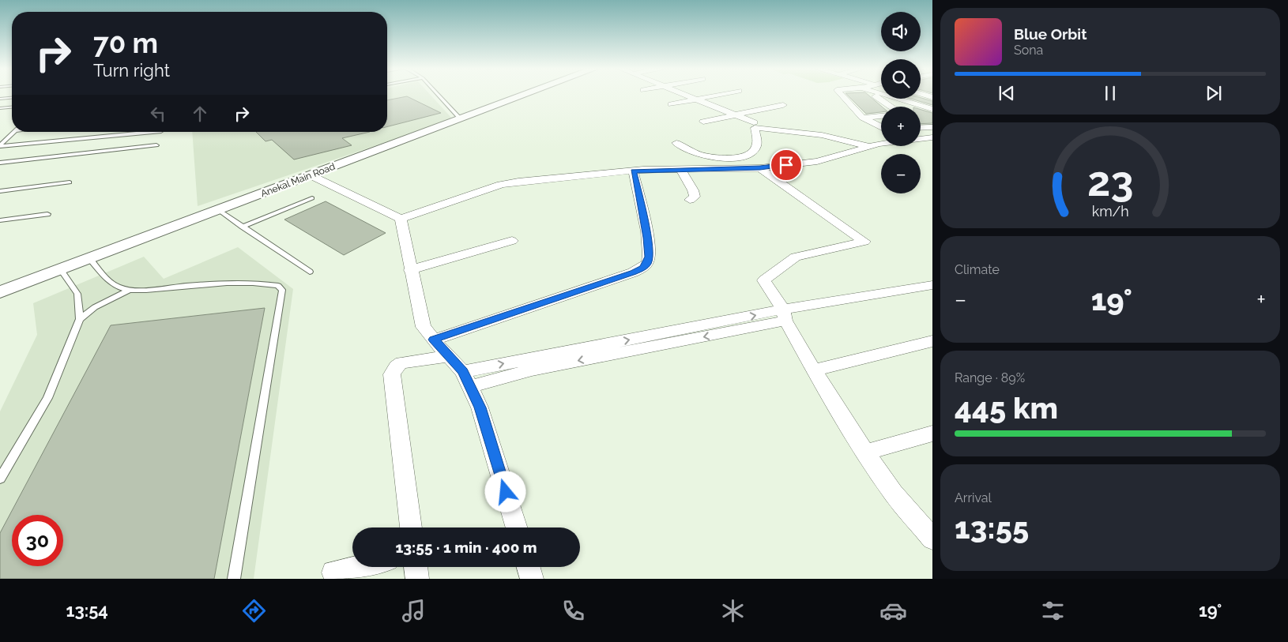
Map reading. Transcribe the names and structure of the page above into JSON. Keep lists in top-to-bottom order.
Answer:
{
  "streets": {
    "main road": ["Anekal Main Road"]
  },
  "page": {
    "map_buttons": ["+", "−"],
    "turn": ["70 m", "Turn right"],
    "song": ["Blue Orbit", "Sona"],
    "tile": [
      "Climate",
      ["Range · 89%", "445 km"],
      ["Arrival", "13:55"]
    ],
    "heat": ["−", "19°", "+"],
    "limit": "30",
    "trip": "13:55 · 1 min · 400 m",
    "tabs": ["13:54", "19°"],
    "gauge": ["23", "km/h"]
  }
}
